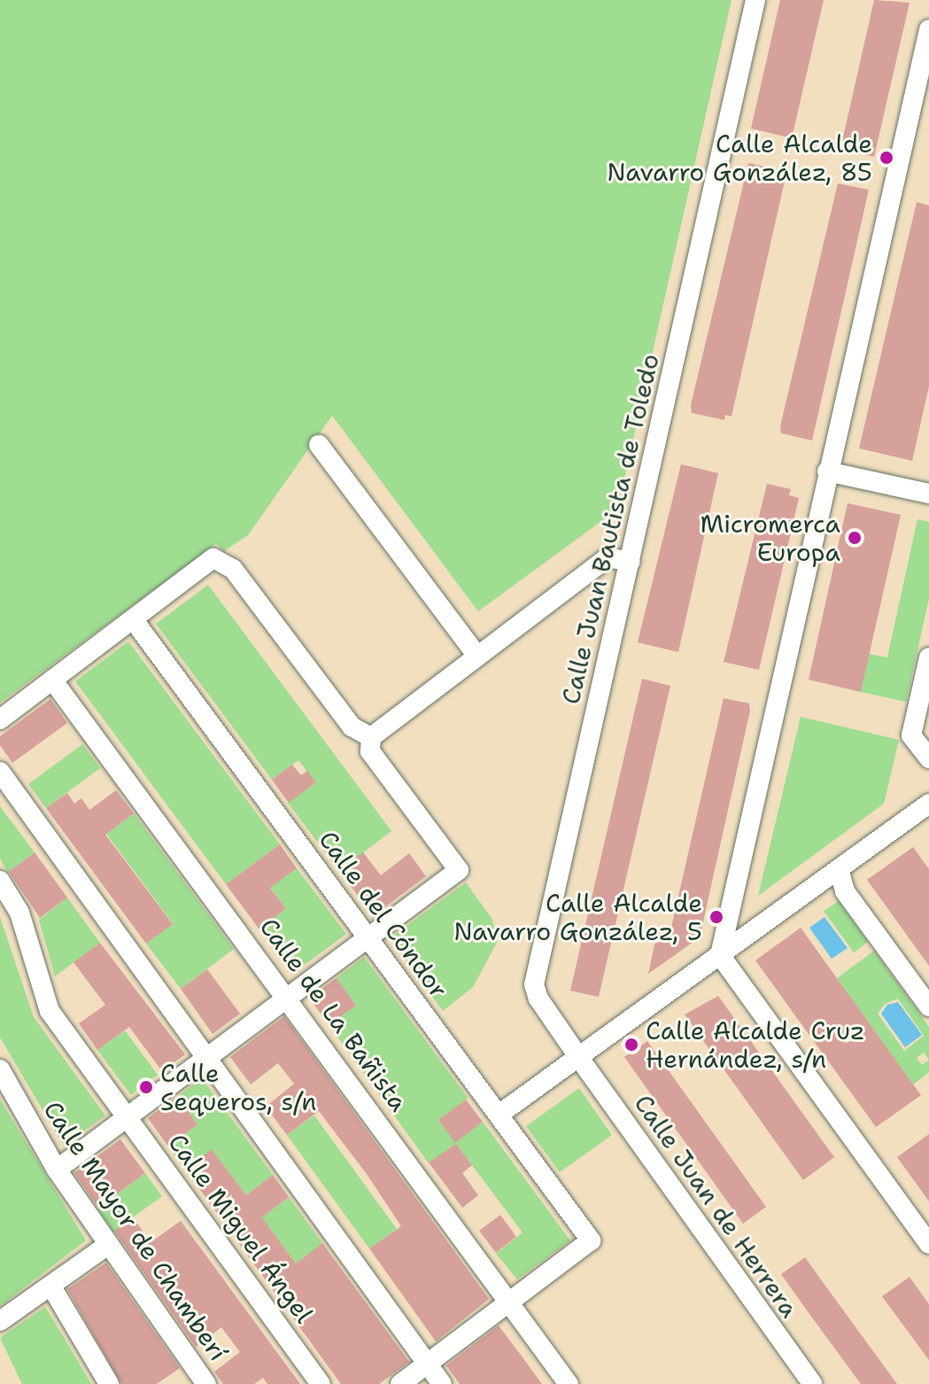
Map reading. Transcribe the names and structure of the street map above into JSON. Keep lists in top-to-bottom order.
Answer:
{
  "streets": {
    "street": [
      "Calle Juan Bautista de Toledo",
      "Calle del Cóndor",
      "Calle de La Bañista",
      "Calle Juan de Herrera",
      "Calle Miguel Ángel",
      "Calle Mayor de Chamberí"
    ]
  },
  "crossings": [
    ["Calle Juan Bautista de Toledo", "Calle Juan de Herrera"],
    ["Calle del Cóndor", "Calle de La Bañista"]
  ],
  "places": [
    "Calle Alcalde Navarro González, 85",
    "Micromerca Europa",
    "Calle Alcalde Navarro González, 5",
    "Calle Alcalde Cruz Hernández, s/n",
    "Calle Sequeros, s/n"
  ]
}
